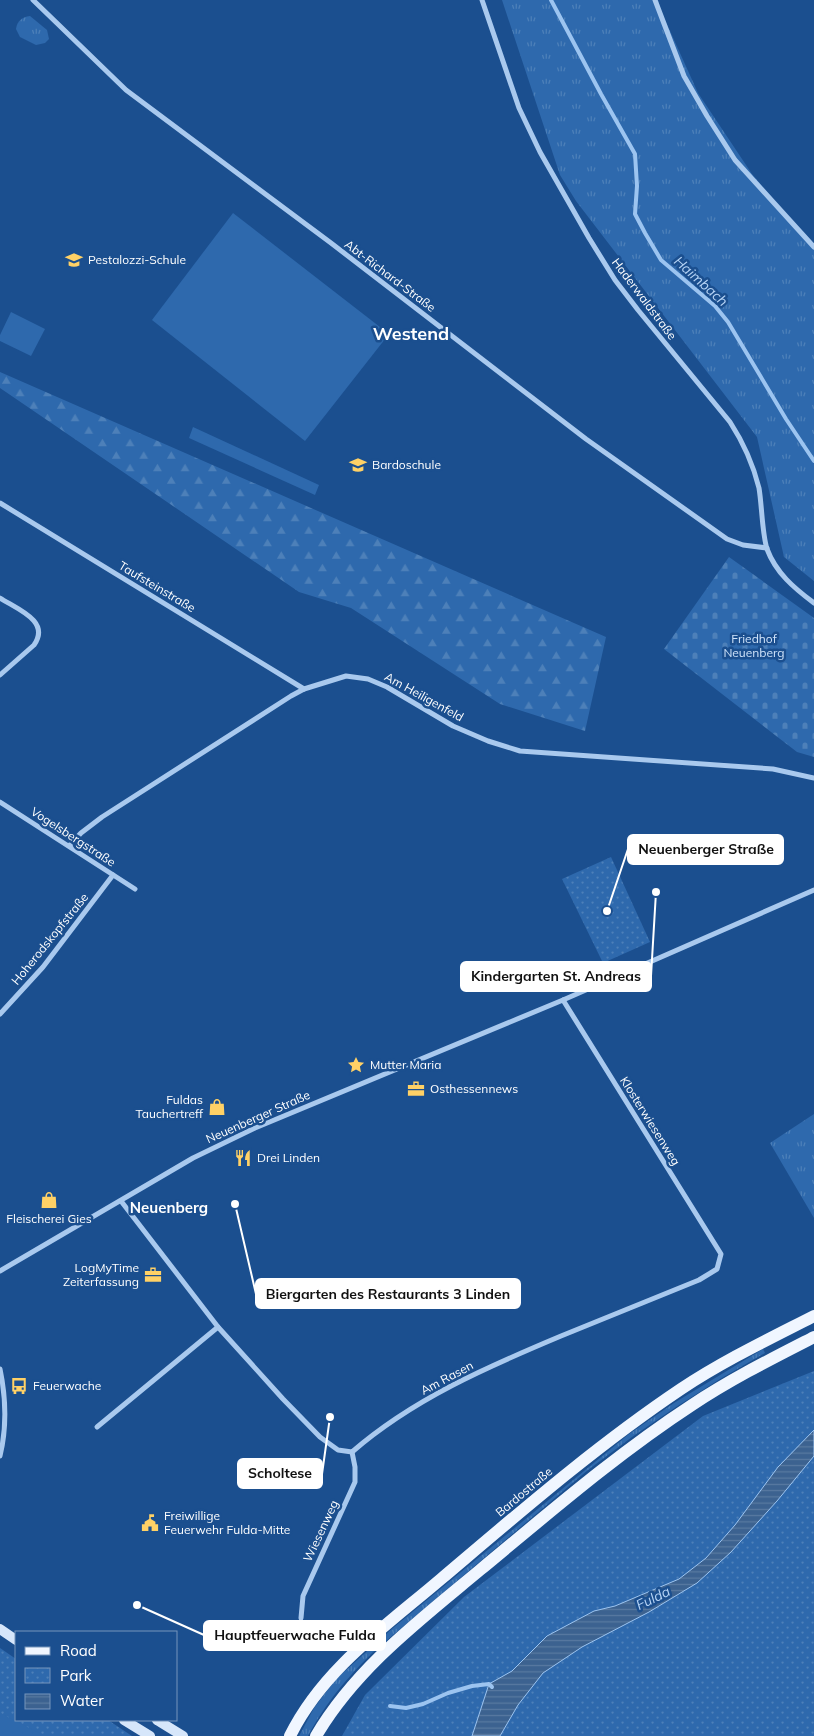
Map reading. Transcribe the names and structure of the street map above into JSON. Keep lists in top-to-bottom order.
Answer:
{
  "streets": {
    "main road": ["Bardostraße"],
    "street": [
      "Abt-Richard-Straße",
      "Haderwaldstraße",
      "Taufsteinstraße",
      "Am Heiligenfeld",
      "Vogelsbergstraße",
      "Hoherodskopfstraße",
      "Neuenberger Straße",
      "Klosterwiesenweg",
      "Am Rasen",
      "Wiesenweg"
    ]
  },
  "crossings": [
    ["Abt-Richard-Straße", "Haderwaldstraße"],
    ["Taufsteinstraße", "Am Heiligenfeld"],
    ["Am Heiligenfeld", "Vogelsbergstraße"],
    ["Vogelsbergstraße", "Hoherodskopfstraße"],
    ["Neuenberger Straße", "Klosterwiesenweg"],
    ["Klosterwiesenweg", "Am Rasen"],
    ["Am Rasen", "Wiesenweg"]
  ],
  "districts": ["Westend", "Neuenberg"],
  "water": ["Haimbach", "Fulda"],
  "parks": ["Friedhof Neuenberg"],
  "places": {
    "school or university": ["Pestalozzi-Schule", "Bardoschule"],
    "other": [
      "Kindergarten St. Andreas",
      "Neuenberger Straße",
      "Biergarten des Restaurants 3 Linden",
      "Scholtese",
      "Hauptfeuerwache Fulda"
    ],
    "place": ["Mutter Maria"],
    "office": ["Osthessennews", "LogMyTime Zeiterfassung"],
    "shop": ["Fuldas Tauchertreff", "Fleischerei Gies"],
    "restaurant": ["Drei Linden"],
    "bus stop": ["Feuerwache"],
    "public building": ["Freiwillige Feuerwehr Fulda-Mitte"]
  },
  "legend": ["Road", "Park", "Water"]
}
